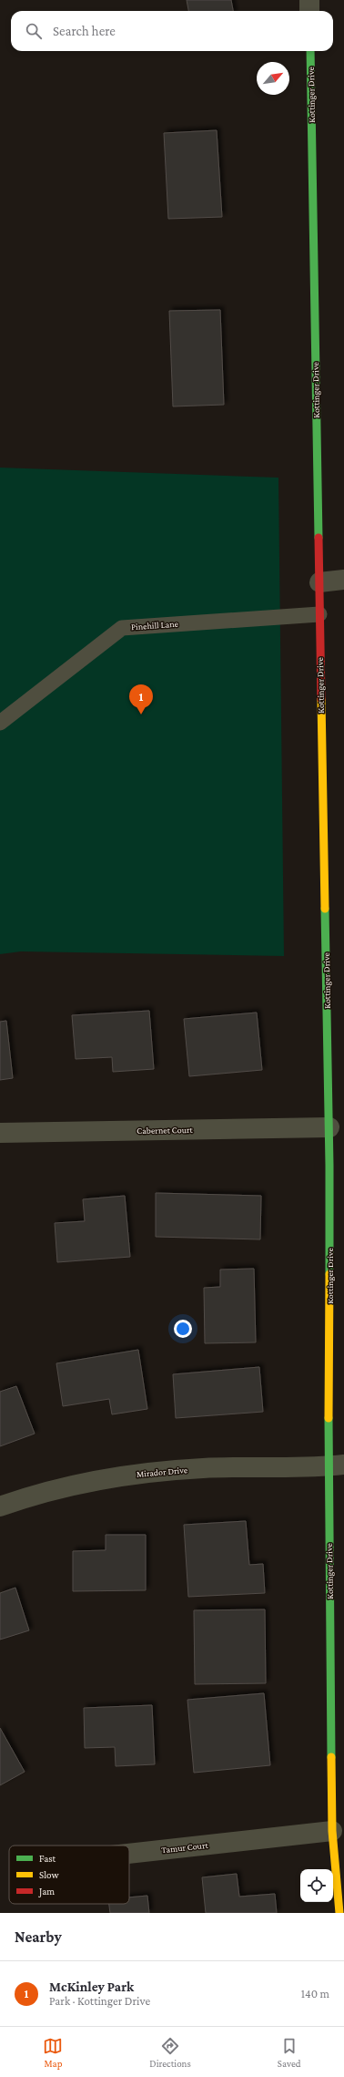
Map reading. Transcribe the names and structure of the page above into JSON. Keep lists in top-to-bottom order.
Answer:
{
  "streets": {
    "street": [
      "Kottinger Drive",
      "Cabernet Court",
      "Mirador Drive",
      "Tamur Court"
    ],
    "lane": ["Pinehill Lane"]
  },
  "crossings": [
    ["Kottinger Drive", "Pinehill Lane"],
    ["Kottinger Drive", "Cabernet Court"],
    ["Kottinger Drive", "Mirador Drive"],
    ["Kottinger Drive", "Tamur Court"]
  ],
  "legend": ["Fast", "Slow", "Jam"],
  "north": "top right",
  "page": {
    "search": "Search here",
    "pins": "1",
    "heading": "Nearby",
    "list": [
      {
        "mark": "1",
        "name": "McKinley Park",
        "note": "Park · Kottinger Drive",
        "value": "140 m"
      }
    ],
    "nav": ["Map", "Directions", "Saved"]
  }
}
